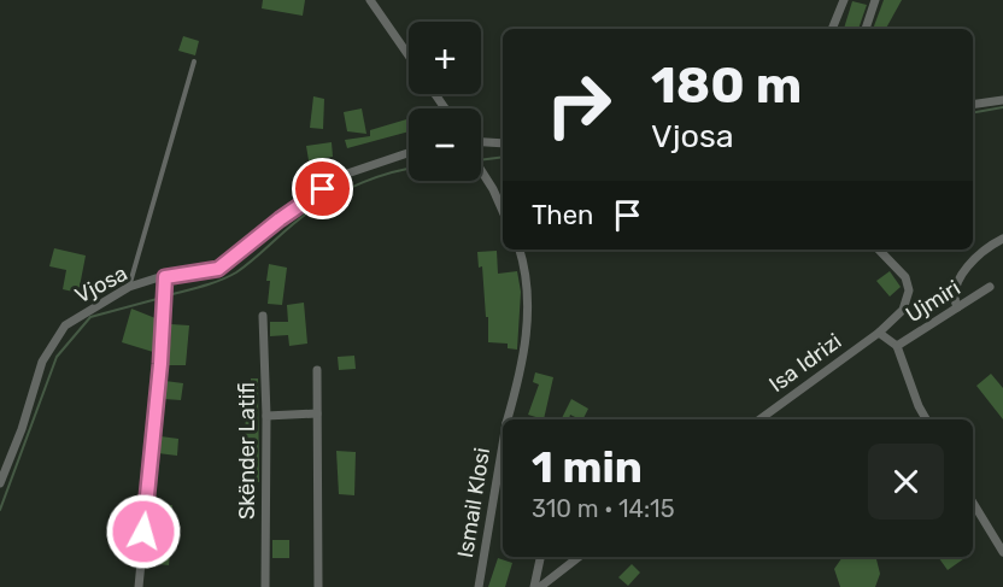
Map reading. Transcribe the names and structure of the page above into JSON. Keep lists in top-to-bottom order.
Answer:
{
  "streets": {
    "street": [
      "Vjosa",
      "Ujmiri",
      "Isa Idrizi",
      "Skënder Latifi",
      "Ismail Klosi"
    ]
  },
  "crossings": [
    ["Ujmiri", "Isa Idrizi"]
  ],
  "page": {
    "map_buttons": ["+", "−"],
    "turn": ["180 m", "Vjosa"],
    "then": "Then",
    "heading": ["1 min", "310 m · 14:15"]
  }
}
